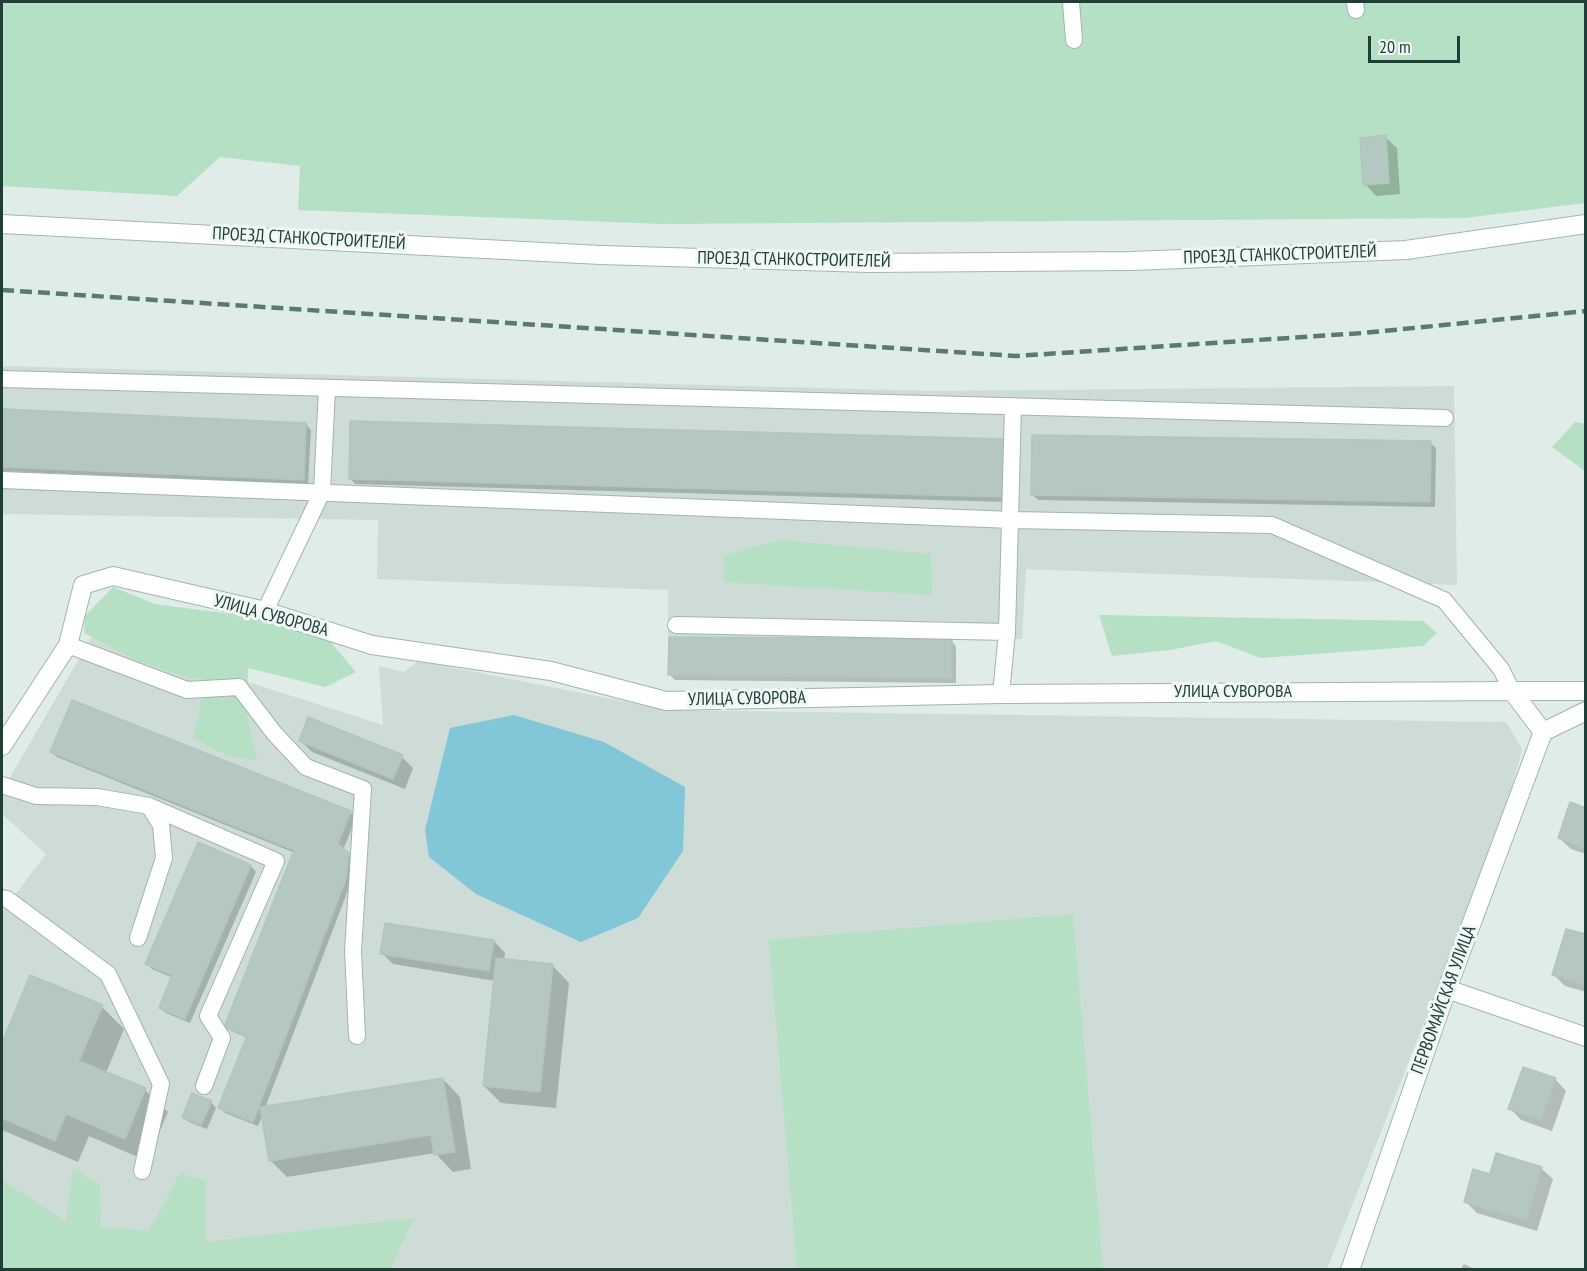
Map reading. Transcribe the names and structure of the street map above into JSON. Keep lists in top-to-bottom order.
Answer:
{
  "streets": {
    "street": ["ПРОЕЗД СТАНКОСТРОИТЕЛЕЙ", "УЛИЦА СУВОРОВА", "ПЕРВОМАЙСКАЯ УЛИЦА"]
  },
  "scale_bar": "20 m"
}
